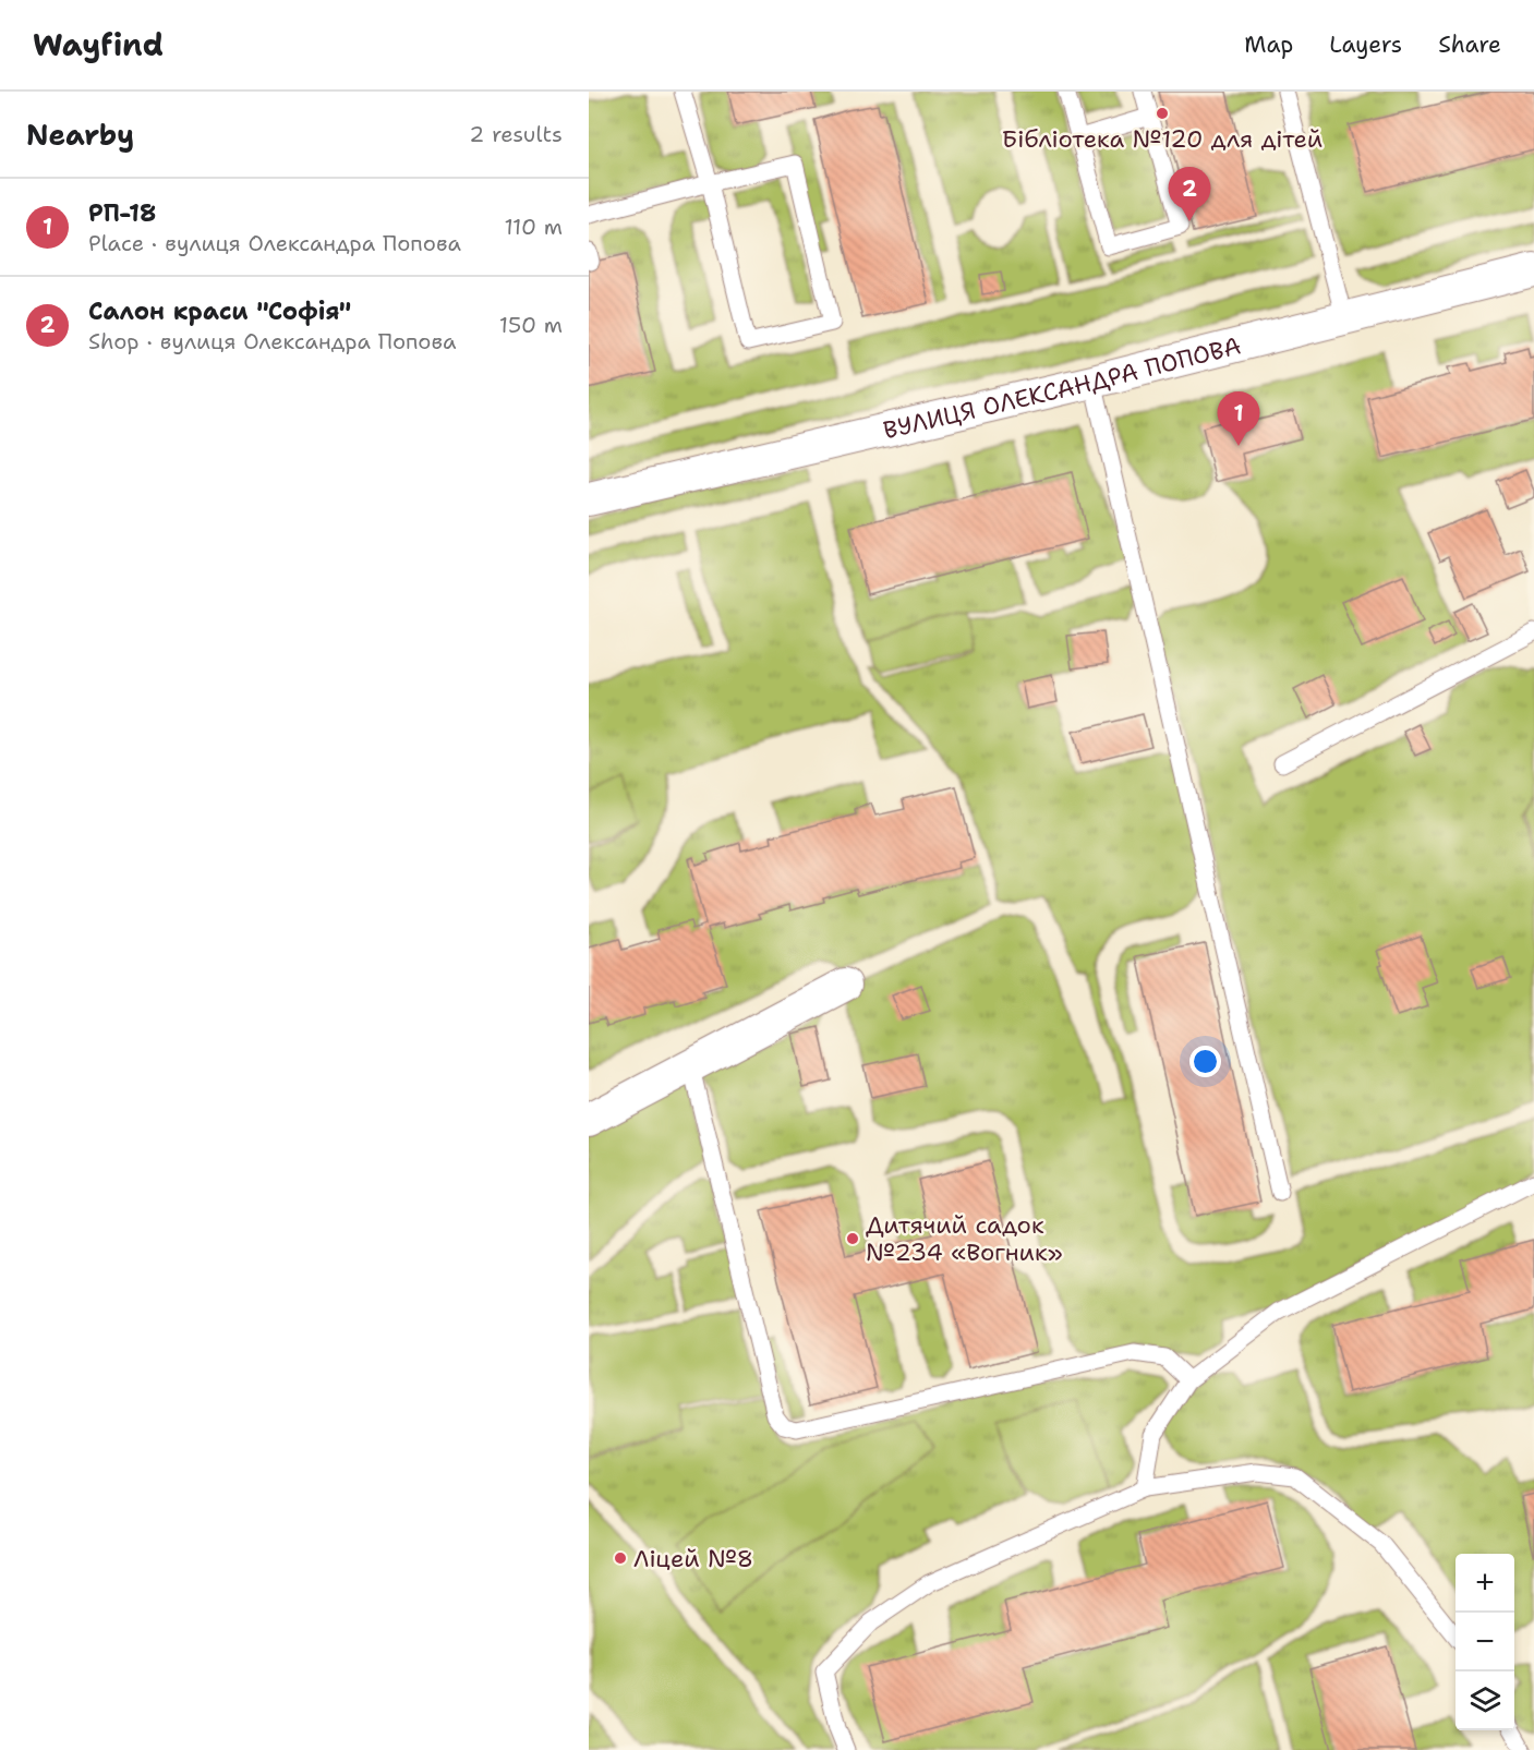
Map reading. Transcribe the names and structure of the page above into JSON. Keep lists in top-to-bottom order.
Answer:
{
  "streets": {
    "street": ["ВУЛИЦЯ ОЛЕКСАНДРА ПОПОВА"]
  },
  "places": ["Бібліотека №120 для дітей", "Дитячий садок №234 «Вогник»", "Ліцей №8"],
  "page": {
    "header": "Wayfind",
    "nav": ["Map", "Layers", "Share"],
    "heading": ["Nearby", "2 results"],
    "pins": ["2", "1"],
    "list": [
      {
        "mark": "1",
        "name": "РП-18",
        "note": "Place · вулиця Олександра Попова",
        "value": "110 m"
      },
      {
        "mark": "2",
        "name": "Салон краси \"Софія\"",
        "note": "Shop · вулиця Олександра Попова",
        "value": "150 m"
      }
    ],
    "map_buttons": ["+", "−"]
  }
}
